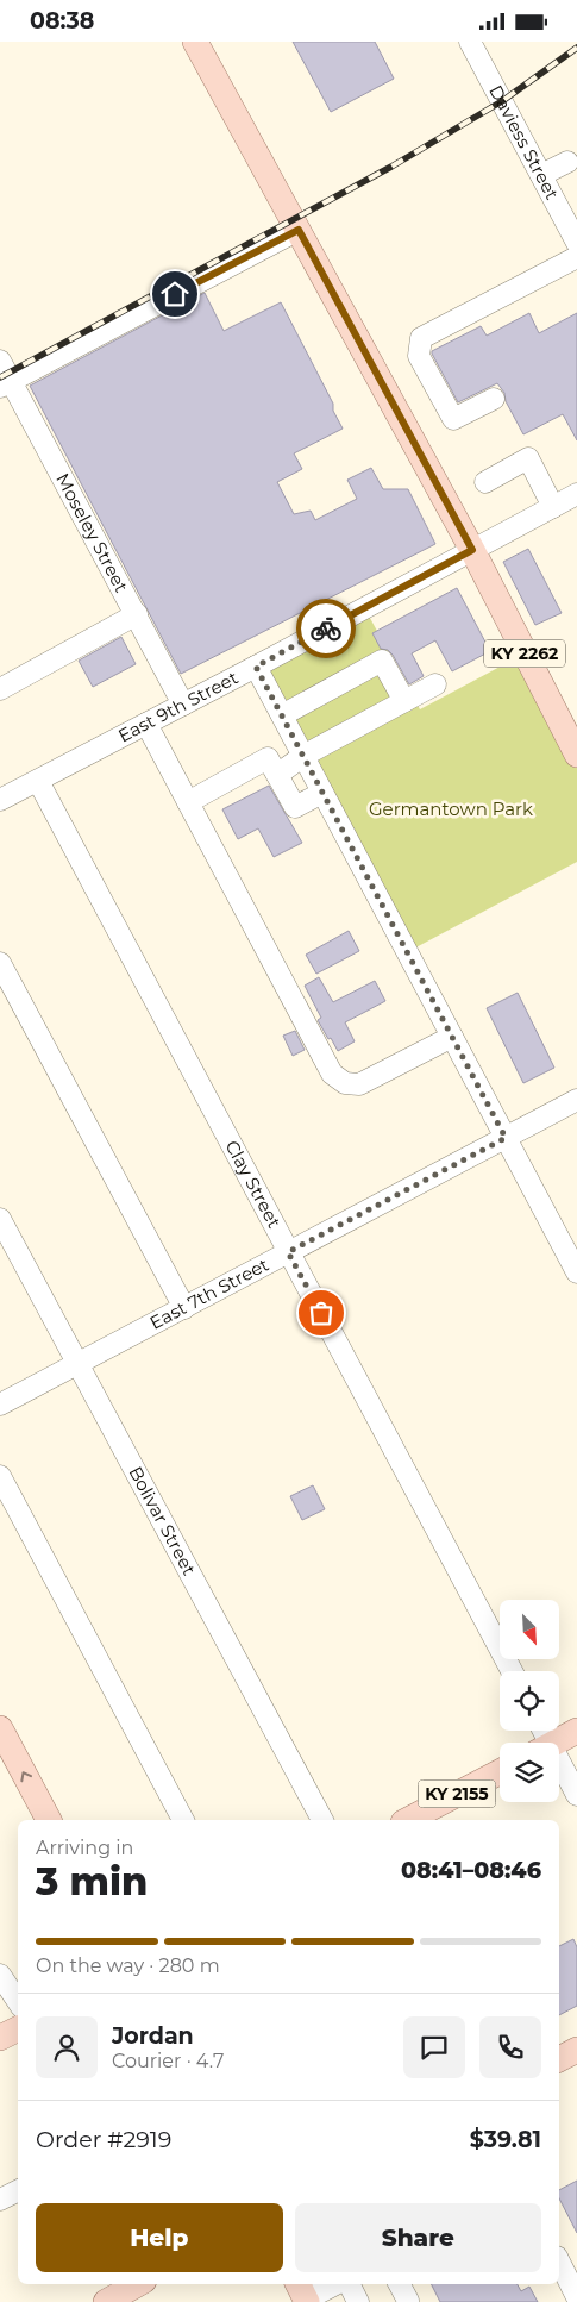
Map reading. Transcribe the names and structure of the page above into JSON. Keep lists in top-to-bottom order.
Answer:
{
  "streets": {
    "main road": ["KY 2262", "KY 2155"],
    "street": [
      "Daviess Street",
      "Moseley Street",
      "East 9th Street",
      "Clay Street",
      "East 7th Street",
      "Bolivar Street"
    ]
  },
  "crossings": [
    ["Moseley Street", "East 9th Street"],
    ["KY 2262", "East 9th Street"],
    ["East 9th Street", "Clay Street"],
    ["Clay Street", "East 7th Street"],
    ["East 7th Street", "Bolivar Street"]
  ],
  "parks": ["Germantown Park"],
  "north": "bottom right",
  "page": {
    "status": "08:38",
    "heading": ["3 min", "Arriving in", "08:41–08:46"],
    "panel": [
      "Jordan",
      "Courier · 4.7",
      "Order #2919",
      "$39.81"
    ],
    "bar": "On the way · 280 m",
    "buttons": ["Help", "Share"]
  }
}
